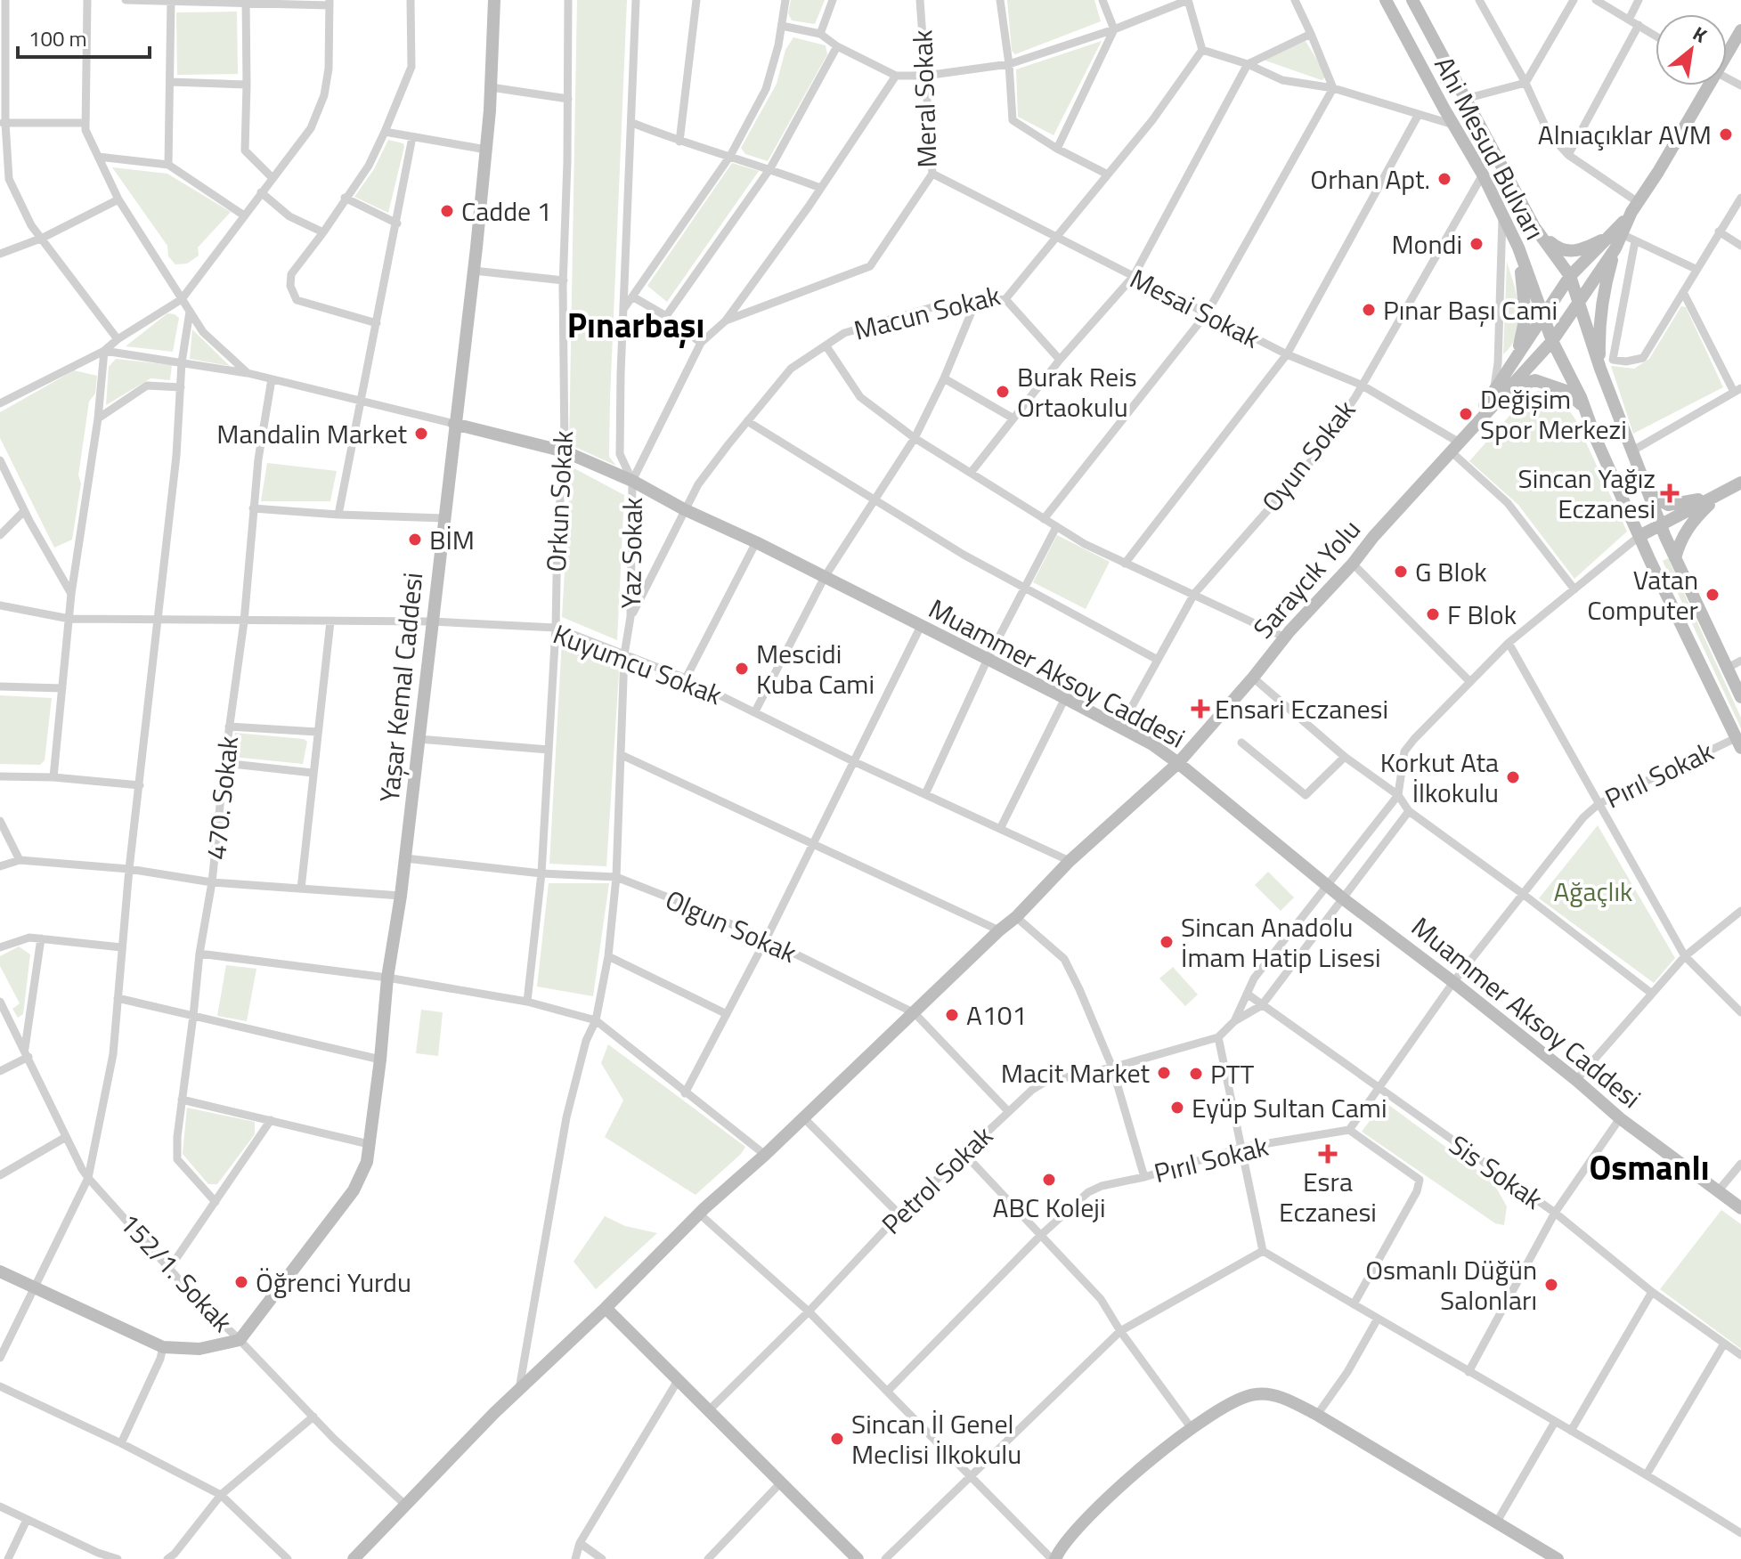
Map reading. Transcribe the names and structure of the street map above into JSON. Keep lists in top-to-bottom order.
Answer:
{
  "streets": {
    "main road": [
      "Ahi Mesud Bulvarı",
      "Saraycık Yolu",
      "Muammer Aksoy Caddesi",
      "Yaşar Kemal Caddesi"
    ],
    "street": [
      "Meral Sokak",
      "Mesai Sokak",
      "Macun Sokak",
      "Oyun Sokak",
      "Orkun Sokak",
      "Yaz Sokak",
      "Kuyumcu Sokak",
      "Pırıl Sokak",
      "470. Sokak",
      "Olgun Sokak",
      "Sis Sokak",
      "Petrol Sokak",
      "152/1. Sokak"
    ]
  },
  "crossings": [
    ["Meral Sokak", "Mesai Sokak"],
    ["Meral Sokak", "Yaz Sokak"],
    ["Meral Sokak", "Muammer Aksoy Caddesi"],
    ["Ahi Mesud Bulvarı", "Oyun Sokak"],
    ["Ahi Mesud Bulvarı", "Pırıl Sokak"],
    ["Mesai Sokak", "Macun Sokak"],
    ["Mesai Sokak", "Oyun Sokak"],
    ["Mesai Sokak", "Saraycık Yolu"],
    ["Macun Sokak", "Yaz Sokak"],
    ["Macun Sokak", "Muammer Aksoy Caddesi"],
    ["Oyun Sokak", "Muammer Aksoy Caddesi"],
    ["Orkun Sokak", "Kuyumcu Sokak"],
    ["Orkun Sokak", "Muammer Aksoy Caddesi"],
    ["Orkun Sokak", "Olgun Sokak"],
    ["Yaz Sokak", "Saraycık Yolu"],
    ["Yaz Sokak", "Kuyumcu Sokak"],
    ["Yaz Sokak", "Muammer Aksoy Caddesi"],
    ["Yaz Sokak", "Olgun Sokak"],
    ["Saraycık Yolu", "Kuyumcu Sokak"],
    ["Saraycık Yolu", "Muammer Aksoy Caddesi"],
    ["Saraycık Yolu", "Olgun Sokak"],
    ["Saraycık Yolu", "152/1. Sokak"],
    ["Kuyumcu Sokak", "Yaşar Kemal Caddesi"],
    ["Kuyumcu Sokak", "470. Sokak"],
    ["Muammer Aksoy Caddesi", "Yaşar Kemal Caddesi"],
    ["Muammer Aksoy Caddesi", "Pırıl Sokak"],
    ["Yaşar Kemal Caddesi", "Olgun Sokak"],
    ["Yaşar Kemal Caddesi", "152/1. Sokak"],
    ["Pırıl Sokak", "Sis Sokak"],
    ["Olgun Sokak", "Petrol Sokak"]
  ],
  "districts": ["Pınarbaşı", "Osmanlı"],
  "parks": ["Ağaçlık"],
  "places": {
    "other": [
      "Alnıaçıklar AVM",
      "Orhan Apt.",
      "Cadde 1",
      "Mondi",
      "Pınar Başı Cami",
      "Burak Reis Ortaokulu",
      "Değişim Spor Merkezi",
      "Mandalin Market",
      "BİM",
      "G Blok",
      "Vatan Computer",
      "F Blok",
      "Mescidi Kuba Cami",
      "Korkut Ata İlkokulu",
      "Sincan Anadolu İmam Hatip Lisesi",
      "A101",
      "Macit Market",
      "PTT",
      "Eyüp Sultan Cami",
      "ABC Koleji",
      "Öğrenci Yurdu",
      "Osmanlı Düğün Salonları",
      "Sincan İl Genel Meclisi İlkokulu"
    ],
    "health": ["Sincan Yağız Eczanesi", "Ensari Eczanesi", "Esra Eczanesi"]
  },
  "scale_bar": "100 m",
  "north": "top right"
}
